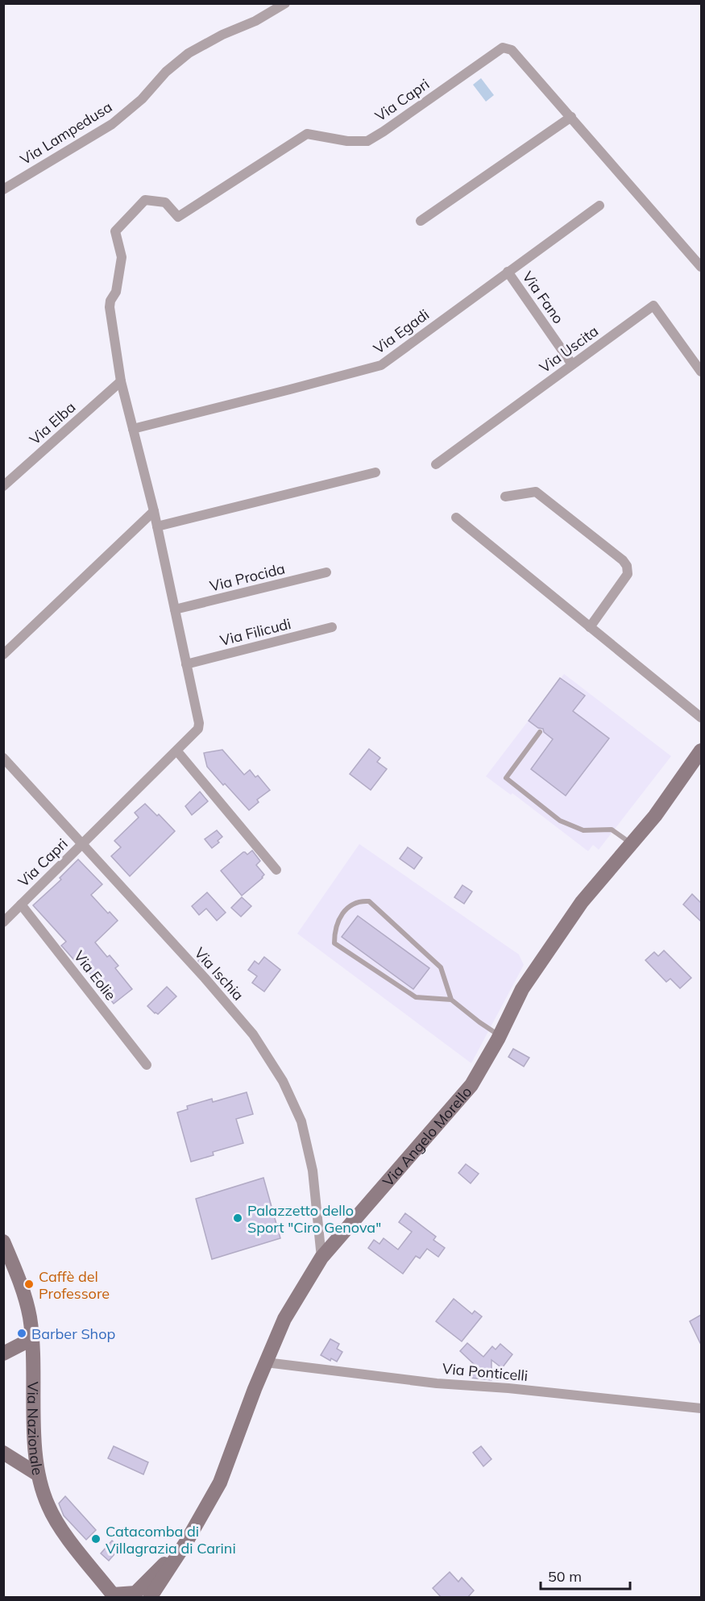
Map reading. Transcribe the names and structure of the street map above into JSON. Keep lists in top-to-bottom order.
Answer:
{
  "streets": {
    "street": [
      "Via Capri",
      "Via Lampedusa",
      "Via Fano",
      "Via Egadi",
      "Via Uscita",
      "Via Elba",
      "Via Procida",
      "Via Filicudi",
      "Via Ischia",
      "Via Eolie",
      "Via Angelo Morello",
      "Via Ponticelli",
      "Via Nazionale"
    ]
  },
  "crossings": [
    ["Via Capri", "Via Elba"],
    ["Via Capri", "Via Filicudi"],
    ["Via Capri", "Via Ischia"],
    ["Via Capri", "Via Eolie"],
    ["Via Fano", "Via Egadi"],
    ["Via Fano", "Via Uscita"],
    ["Via Ischia", "Via Angelo Morello"],
    ["Via Angelo Morello", "Via Ponticelli"]
  ],
  "places": [
    "Palazzetto dello Sport \"Ciro Genova\"",
    "Caffè del Professore",
    "Barber Shop",
    "Catacomba di Villagrazia di Carini"
  ],
  "scale_bar": "50 m"
}
